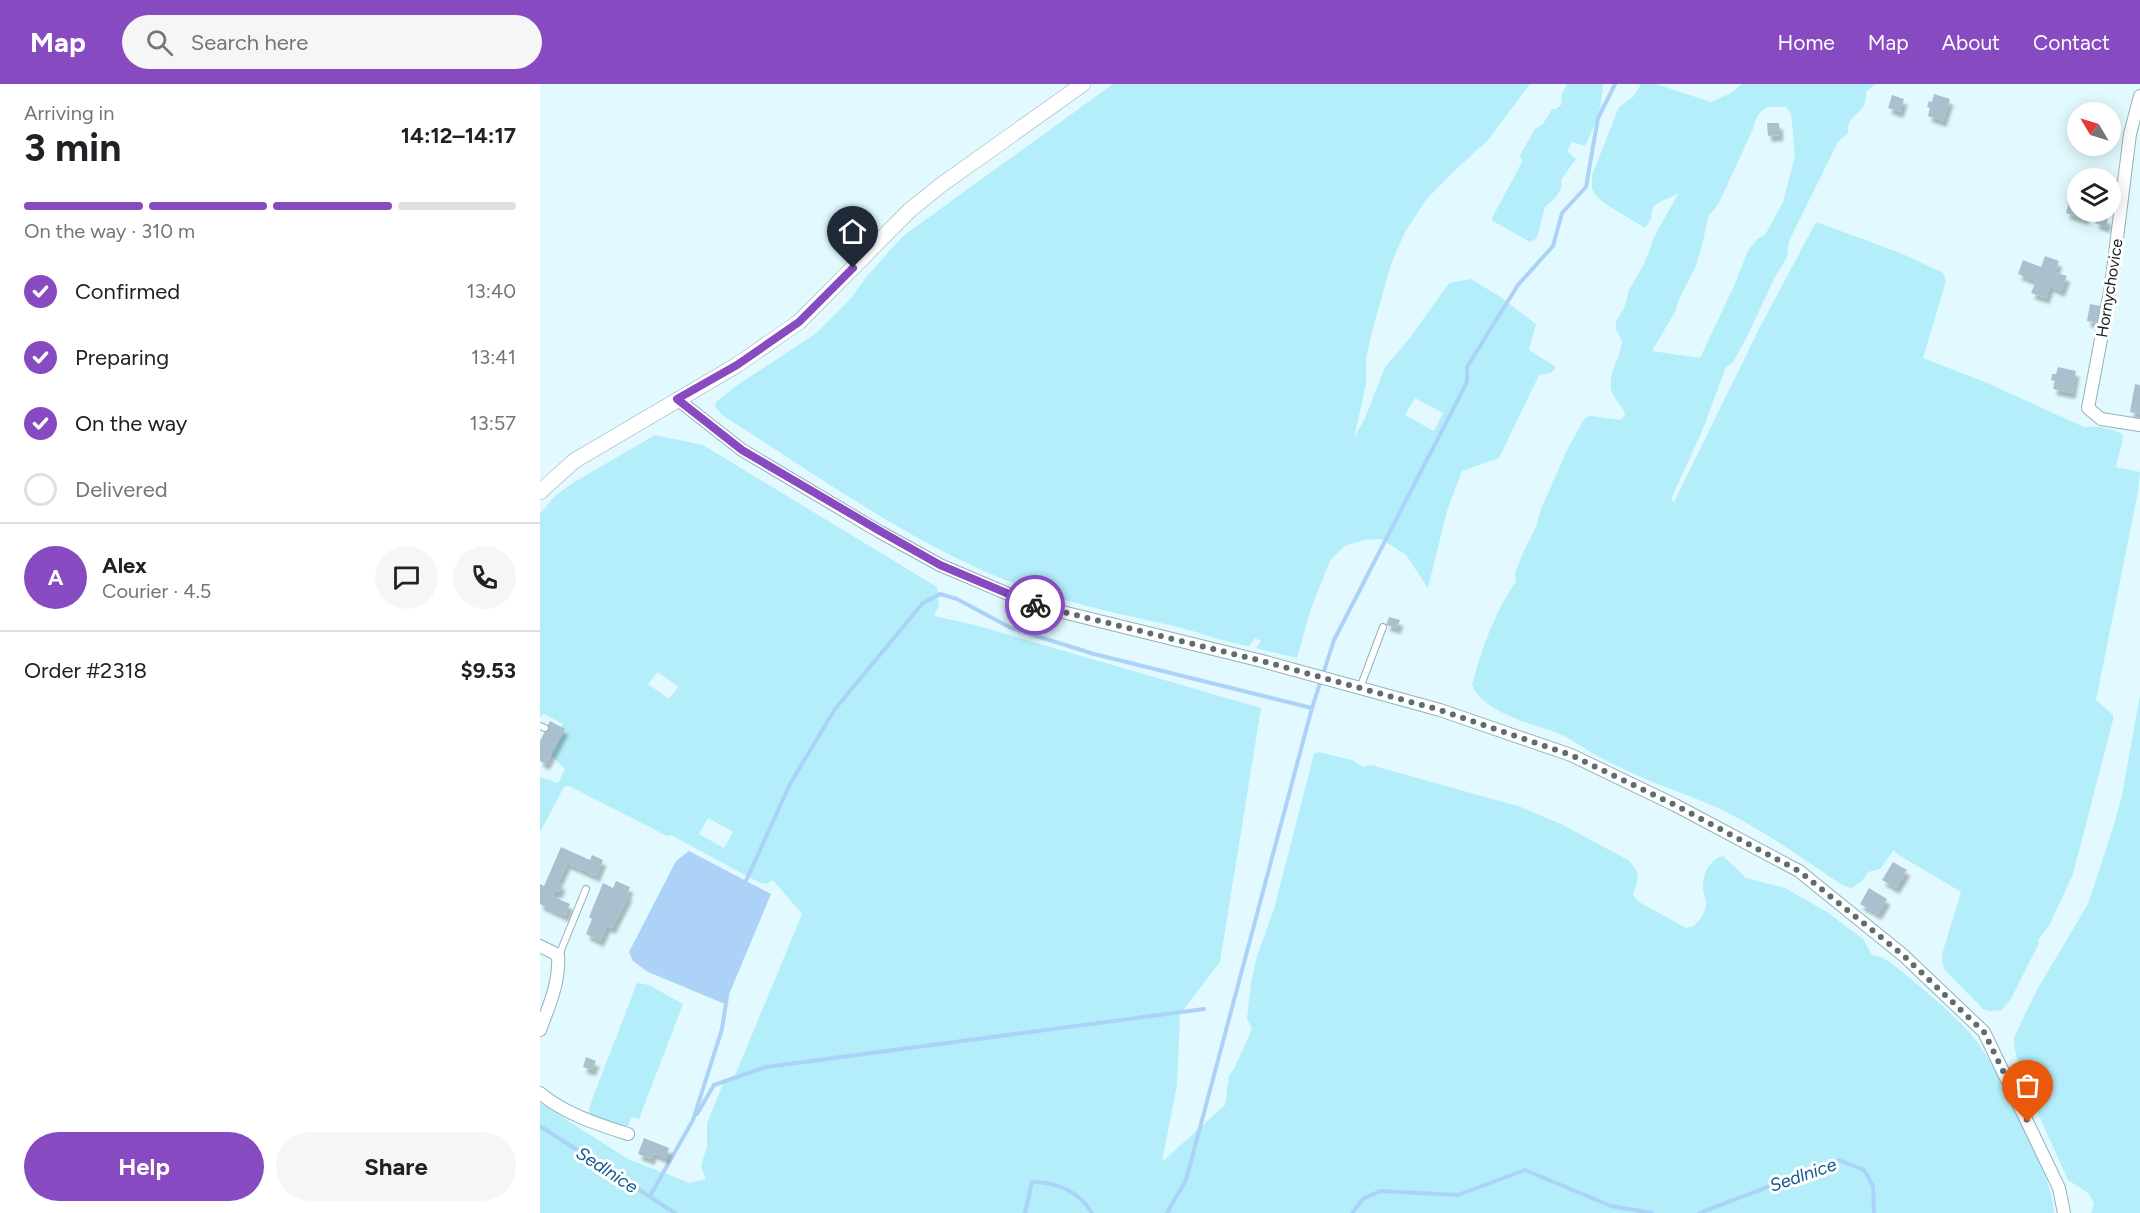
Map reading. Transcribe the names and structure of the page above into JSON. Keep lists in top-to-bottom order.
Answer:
{
  "streets": {
    "street": ["Hornychovice"]
  },
  "water": ["Sedlnice"],
  "north": "top left",
  "page": {
    "header": "Map",
    "search": "Search here",
    "nav": [
      "Home",
      "Map",
      "About",
      "Contact"
    ],
    "heading": ["3 min", "Arriving in", "14:12–14:17"],
    "panel": [
      "Alex",
      "Courier · 4.5",
      "Order #2318",
      "$9.53"
    ],
    "bar": "On the way · 310 m",
    "list": [
      ["Confirmed", "13:40"],
      ["Preparing", "13:41"],
      ["On the way", "13:57"],
      "Delivered"
    ],
    "round": "A",
    "buttons": ["Help", "Share"]
  }
}
